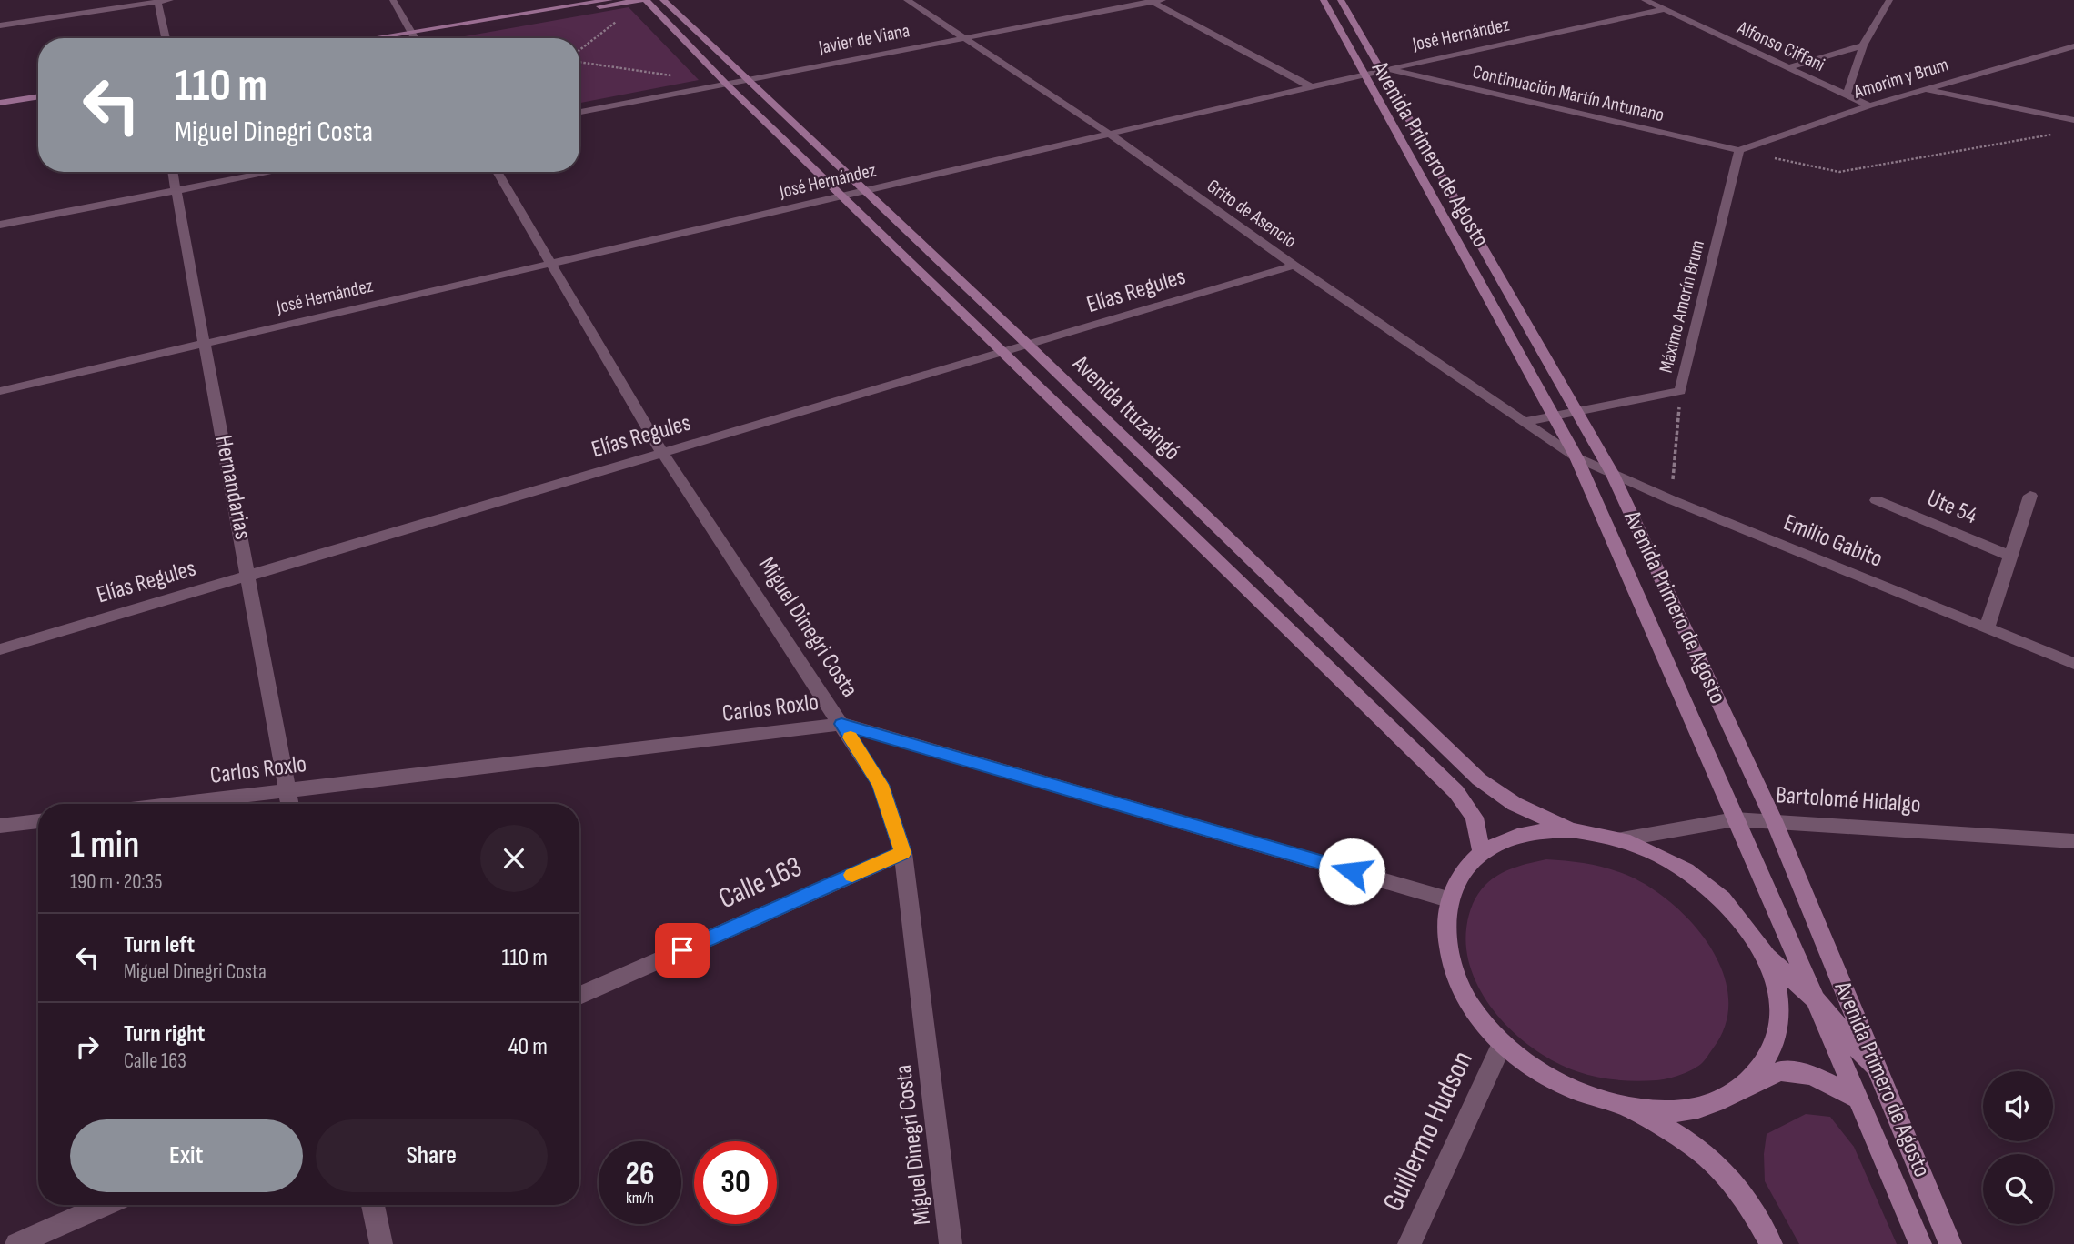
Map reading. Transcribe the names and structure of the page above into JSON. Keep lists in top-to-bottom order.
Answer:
{
  "streets": {
    "street": [
      "José Hernández",
      "Javier de Viana",
      "Alfonso Ciffani",
      "Amorim y Brum",
      "Continuación Martín Antunano",
      "Avenida Primero de Agosto",
      "Grito de Asencio",
      "Elías Regules",
      "Máximo Amorín Brum",
      "Avenida Ituzaingó",
      "Hernandarias",
      "Ute 54",
      "Emilio Gabito",
      "Miguel Dinegri Costa",
      "Carlos Roxlo",
      "Bartolomé Hidalgo",
      "Calle 163",
      "Guillermo Hudson"
    ]
  },
  "crossings": [
    ["José Hernández", "Alfonso Ciffani"],
    ["José Hernández", "Continuación Martín Antunano"],
    ["José Hernández", "Avenida Primero de Agosto"],
    ["José Hernández", "Grito de Asencio"],
    ["José Hernández", "Avenida Ituzaingó"],
    ["José Hernández", "Hernandarias"],
    ["José Hernández", "Miguel Dinegri Costa"],
    ["Javier de Viana", "Grito de Asencio"],
    ["Javier de Viana", "Avenida Ituzaingó"],
    ["Alfonso Ciffani", "Amorim y Brum"],
    ["Amorim y Brum", "Continuación Martín Antunano"],
    ["Amorim y Brum", "Máximo Amorín Brum"],
    ["Continuación Martín Antunano", "Avenida Primero de Agosto"],
    ["Continuación Martín Antunano", "Máximo Amorín Brum"],
    ["Avenida Primero de Agosto", "Grito de Asencio"],
    ["Avenida Primero de Agosto", "Máximo Amorín Brum"],
    ["Avenida Primero de Agosto", "Emilio Gabito"],
    ["Avenida Primero de Agosto", "Bartolomé Hidalgo"],
    ["Grito de Asencio", "Elías Regules"],
    ["Grito de Asencio", "Máximo Amorín Brum"],
    ["Grito de Asencio", "Emilio Gabito"],
    ["Elías Regules", "Avenida Ituzaingó"],
    ["Elías Regules", "Hernandarias"],
    ["Elías Regules", "Miguel Dinegri Costa"],
    ["Hernandarias", "Carlos Roxlo"],
    ["Miguel Dinegri Costa", "Carlos Roxlo"],
    ["Miguel Dinegri Costa", "Calle 163"]
  ],
  "page": {
    "turn": ["110 m", "Miguel Dinegri Costa"],
    "heading": ["1 min", "190 m · 20:35"],
    "list": [
      {
        "name": "Turn left",
        "note": "Miguel Dinegri Costa",
        "value": "110 m"
      },
      {
        "name": "Turn right",
        "note": "Calle 163",
        "value": "40 m"
      }
    ],
    "buttons": ["Exit", "Share"],
    "speed": "26 km/h",
    "limit": "30"
  }
}
